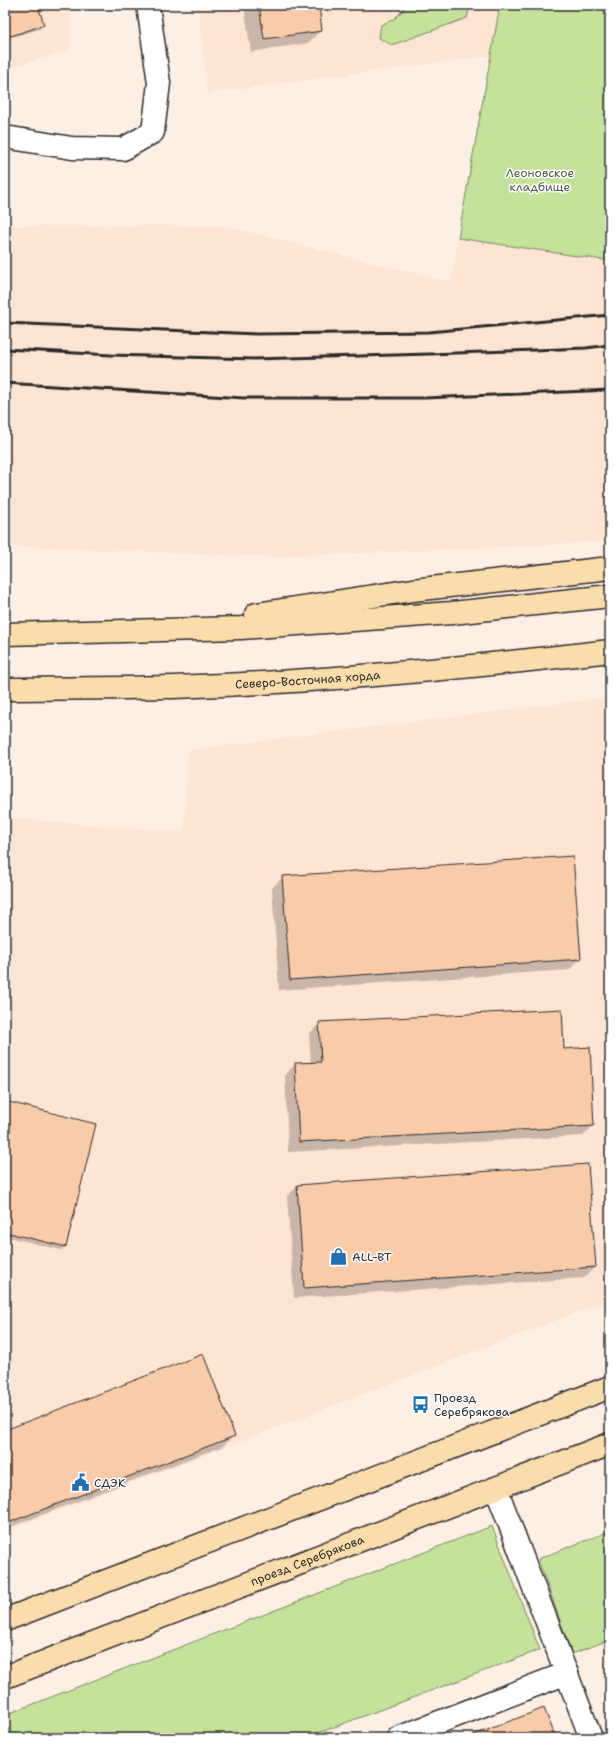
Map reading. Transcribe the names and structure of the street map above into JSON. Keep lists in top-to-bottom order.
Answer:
{
  "streets": {
    "main road": ["Северо-Восточная хорда", "проезд Серебрякова"]
  },
  "parks": ["Леоновское кладбище"],
  "places": {
    "shop": ["ALL-BT"],
    "bus stop": ["Проезд Серебрякова"],
    "public building": ["СДЭК"]
  }
}
